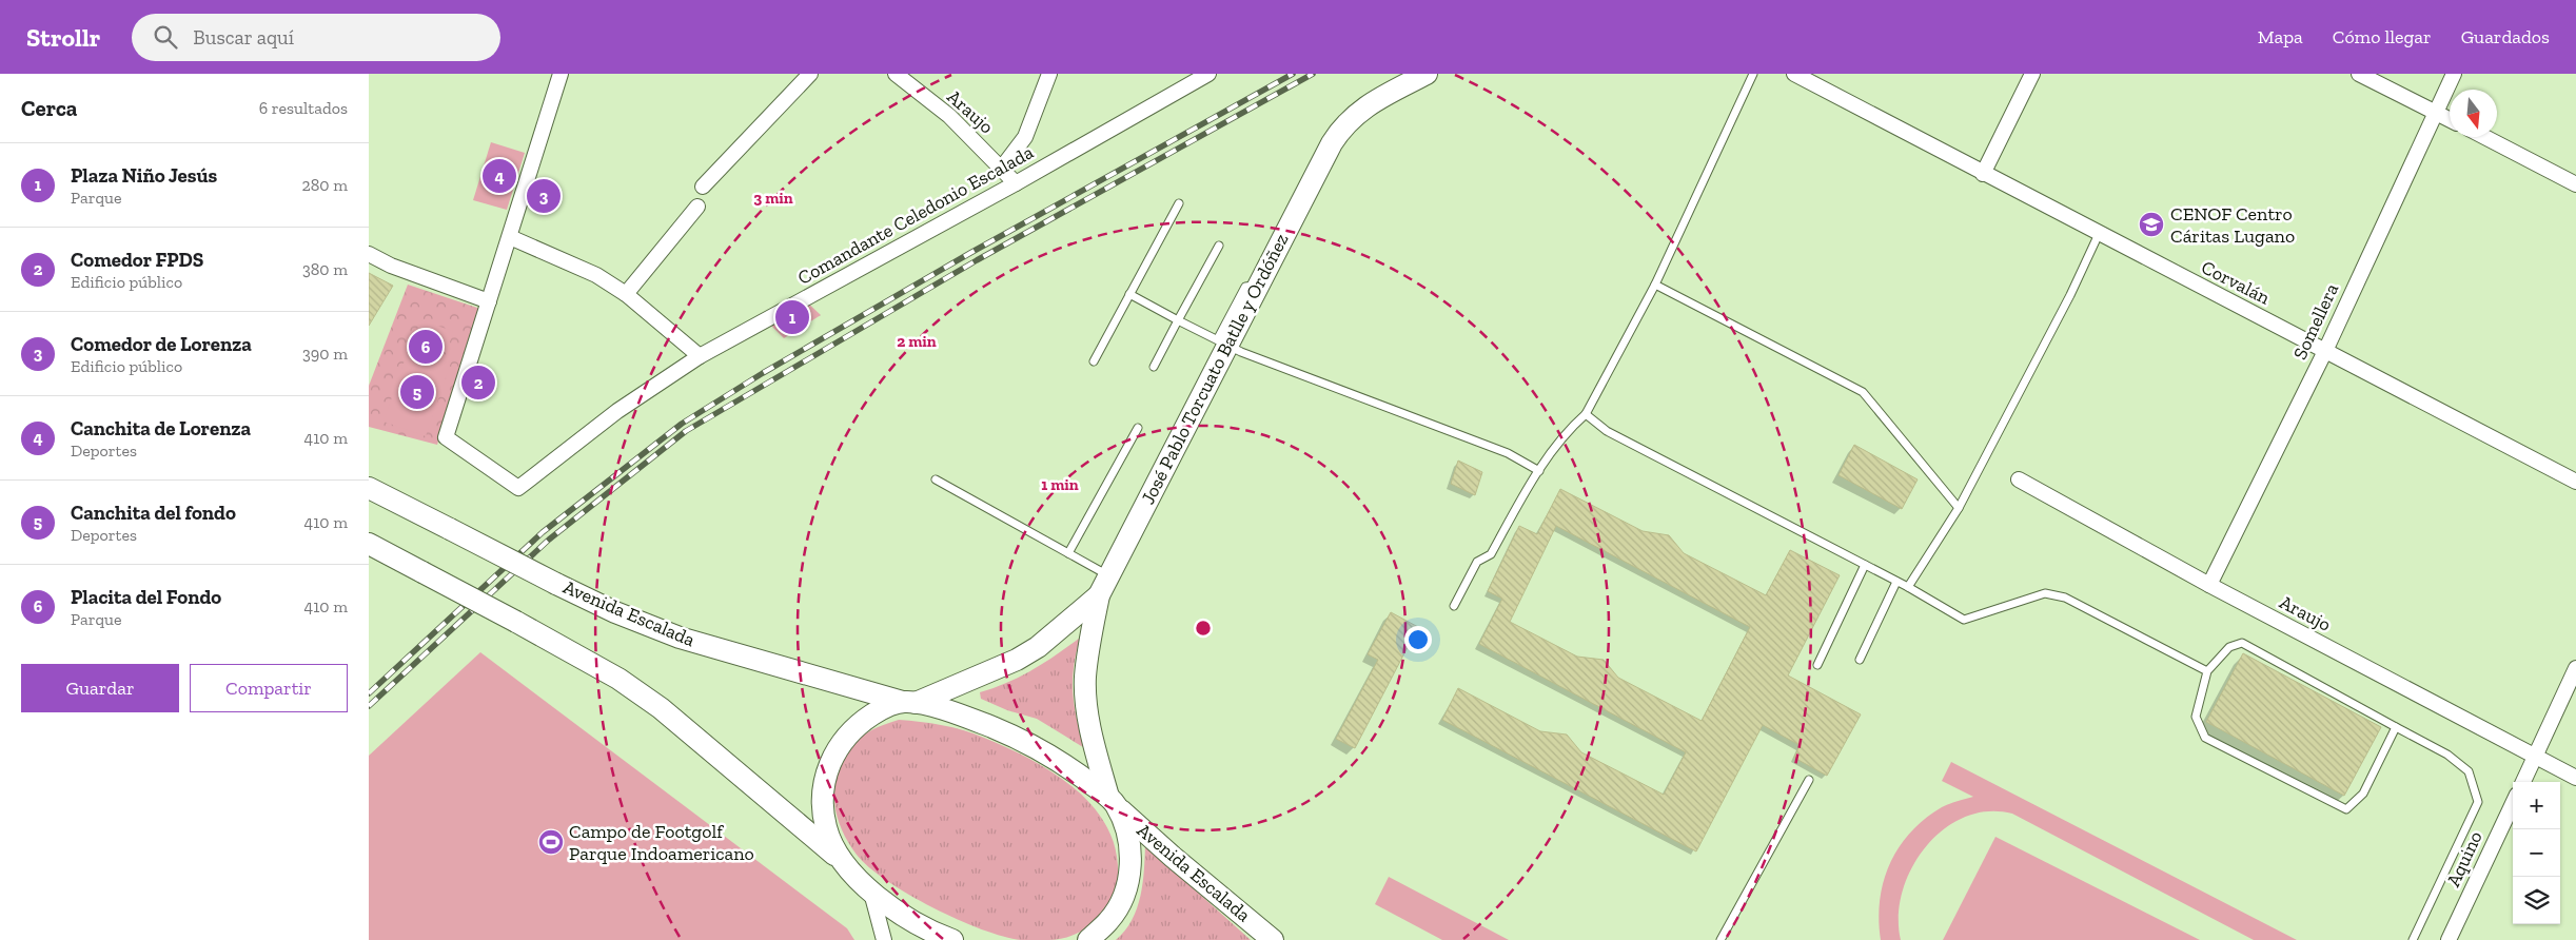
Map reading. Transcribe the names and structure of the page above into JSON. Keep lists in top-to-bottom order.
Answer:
{
  "streets": {
    "main road": ["José Pablo Torcuato Batlle y Ordóñez", "Avenida Escalada"],
    "street": [
      "Araujo",
      "Comandante Celedonio Escalada",
      "Corvalán",
      "Somellera",
      "Aquino"
    ]
  },
  "crossings": [
    ["Araujo", "Comandante Celedonio Escalada"],
    ["Araujo", "Somellera"],
    ["Corvalán", "Somellera"],
    ["José Pablo Torcuato Batlle y Ordóñez", "Avenida Escalada"]
  ],
  "places": {
    "school or university": ["CENOF Centro Cáritas Lugano"],
    "sports": ["Campo de Footgolf Parque Indoamericano"]
  },
  "north": "bottom",
  "page": {
    "header": "Strollr",
    "search": "Buscar aquí",
    "nav": ["Mapa", "Cómo llegar", "Guardados"],
    "heading": ["Cerca", "6 resultados"],
    "list": [
      {
        "mark": "1",
        "name": "Plaza Niño Jesús",
        "note": "Parque",
        "value": "280 m"
      },
      {
        "mark": "2",
        "name": "Comedor FPDS",
        "note": "Edificio público",
        "value": "380 m"
      },
      {
        "mark": "3",
        "name": "Comedor de Lorenza",
        "note": "Edificio público",
        "value": "390 m"
      },
      {
        "mark": "4",
        "name": "Canchita de Lorenza",
        "note": "Deportes",
        "value": "410 m"
      },
      {
        "mark": "5",
        "name": "Canchita del fondo",
        "note": "Deportes",
        "value": "410 m"
      },
      {
        "mark": "6",
        "name": "Placita del Fondo",
        "note": "Parque",
        "value": "410 m"
      }
    ],
    "pins": [
      "4",
      "3",
      "1",
      "6",
      "2",
      "5"
    ],
    "buttons": ["Guardar", "Compartir"],
    "map_buttons": ["+", "−"]
  },
  "rings": ["3 min", "2 min", "1 min"]
}
